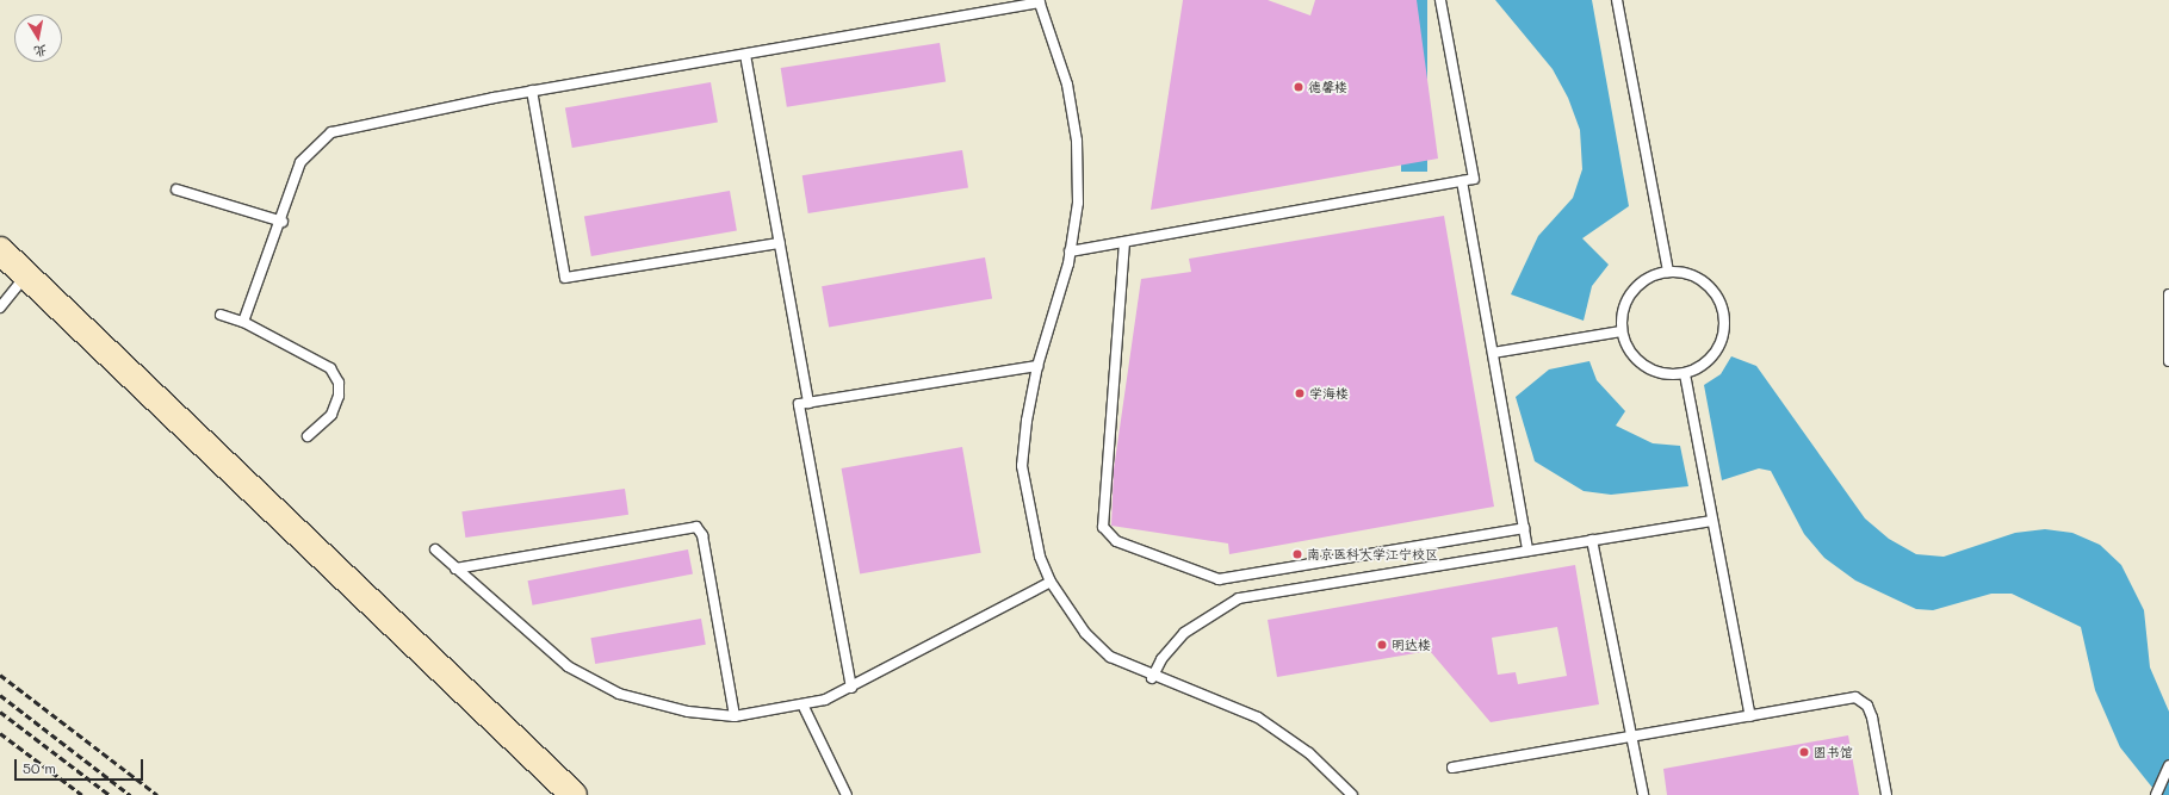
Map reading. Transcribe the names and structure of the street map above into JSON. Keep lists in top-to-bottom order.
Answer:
{
  "places": [
    "德馨楼",
    "学海楼",
    "南京医科大学江宁校区",
    "明达楼",
    "图书馆"
  ],
  "scale_bar": "50 m",
  "north": "bottom"
}
